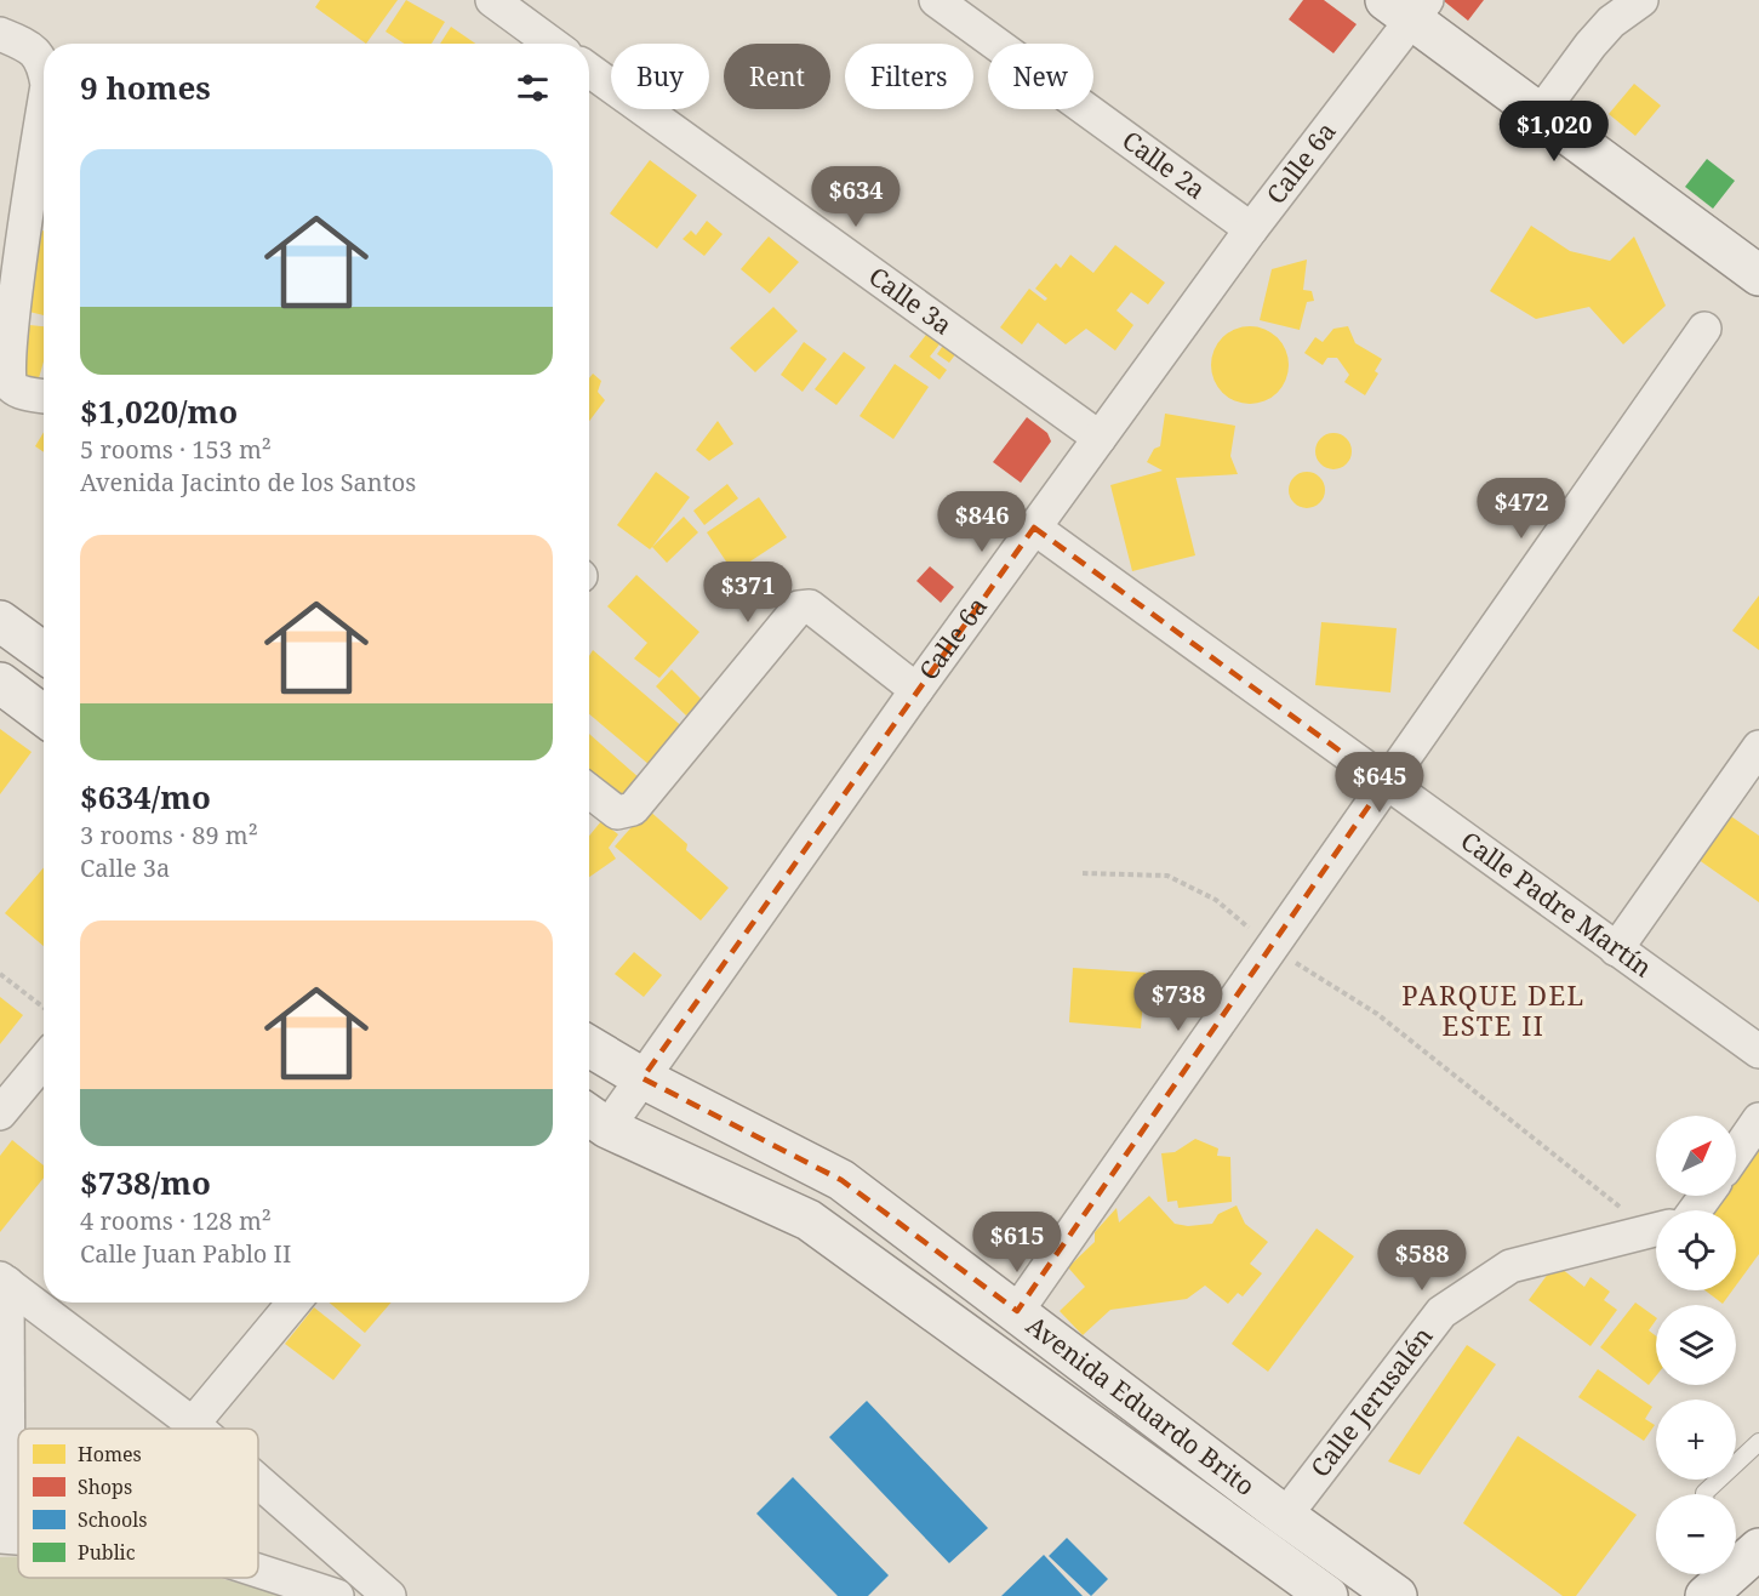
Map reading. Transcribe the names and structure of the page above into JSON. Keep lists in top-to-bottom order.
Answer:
{
  "streets": {
    "street": [
      "Calle 6a",
      "Calle 2a",
      "Calle 3a",
      "Calle Padre Martín",
      "Calle Jerusalén",
      "Avenida Eduardo Brito"
    ]
  },
  "crossings": [
    ["Calle 6a", "Calle 2a"],
    ["Calle 6a", "Calle 3a"],
    ["Calle 6a", "Calle Padre Martín"],
    ["Calle 6a", "Avenida Eduardo Brito"],
    ["Calle Jerusalén", "Avenida Eduardo Brito"]
  ],
  "districts": ["PARQUE DEL ESTE II"],
  "legend": [
    "Homes",
    "Shops",
    "Schools",
    "Public"
  ],
  "north": "top right",
  "page": {
    "chip": [
      "Buy",
      "Rent",
      "Filters",
      "New"
    ],
    "heading": "9 homes",
    "price": [
      "$1,020",
      "$634",
      "$472",
      "$846",
      "$371",
      "$645",
      "$738",
      "$615",
      "$588"
    ],
    "list": [
      {
        "name": "$1,020/mo",
        "note": "5 rooms · 153 m² · Avenida Jacinto de los Santos"
      },
      {
        "name": "$634/mo",
        "note": "3 rooms · 89 m² · Calle 3a"
      },
      {
        "name": "$738/mo",
        "note": "4 rooms · 128 m² · Calle Juan Pablo II"
      }
    ],
    "map_buttons": ["+", "−"]
  }
}
